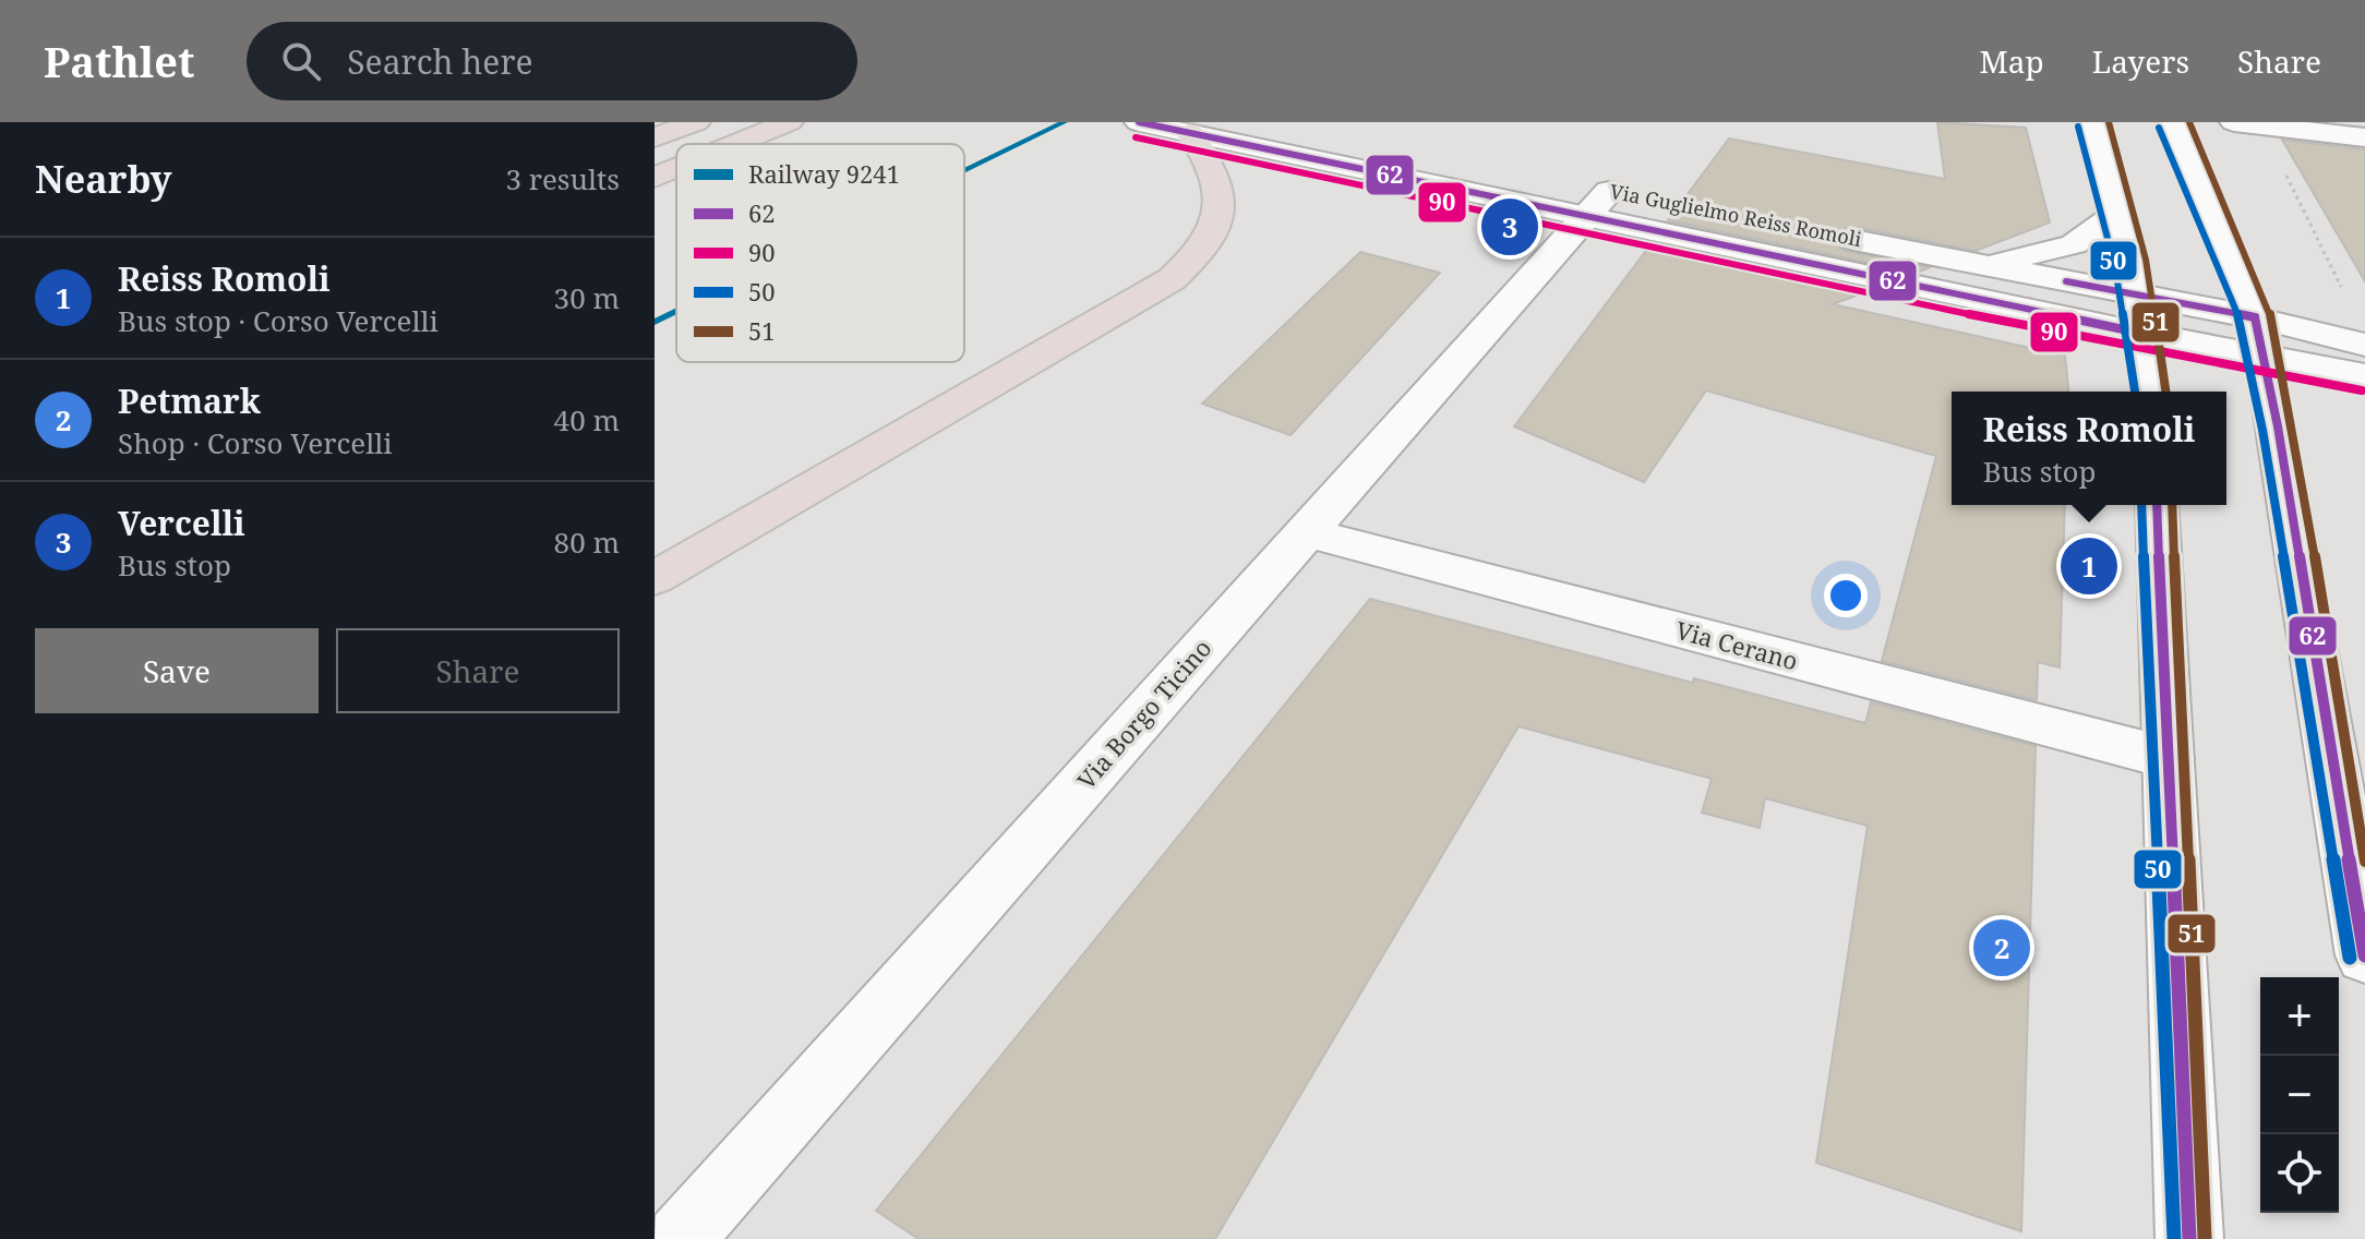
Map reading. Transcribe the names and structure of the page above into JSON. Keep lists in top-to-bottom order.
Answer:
{
  "streets": {
    "main road": ["Via Guglielmo Reiss Romoli", "Via Cerano", "Via Borgo Ticino"]
  },
  "crossings": [
    ["Via Guglielmo Reiss Romoli", "Via Borgo Ticino"],
    ["Via Cerano", "Via Borgo Ticino"]
  ],
  "lines": [
    "rail line 9241",
    "transit line 62",
    "transit line 51",
    "transit line 50",
    "transit line 90"
  ],
  "legend": [
    "Railway 9241",
    "62",
    "90",
    "50",
    "51"
  ],
  "page": {
    "header": "Pathlet",
    "search": "Search here",
    "nav": ["Map", "Layers", "Share"],
    "heading": ["Nearby", "3 results"],
    "pins": ["3", "1", "2"],
    "list": [
      {
        "mark": "1",
        "name": "Reiss Romoli",
        "note": "Bus stop · Corso Vercelli",
        "value": "30 m"
      },
      {
        "mark": "2",
        "name": "Petmark",
        "note": "Shop · Corso Vercelli",
        "value": "40 m"
      },
      {
        "mark": "3",
        "name": "Vercelli",
        "note": "Bus stop",
        "value": "80 m"
      }
    ],
    "popup": ["Reiss Romoli", "Bus stop"],
    "buttons": ["Save", "Share"],
    "map_buttons": ["+", "−"]
  }
}
